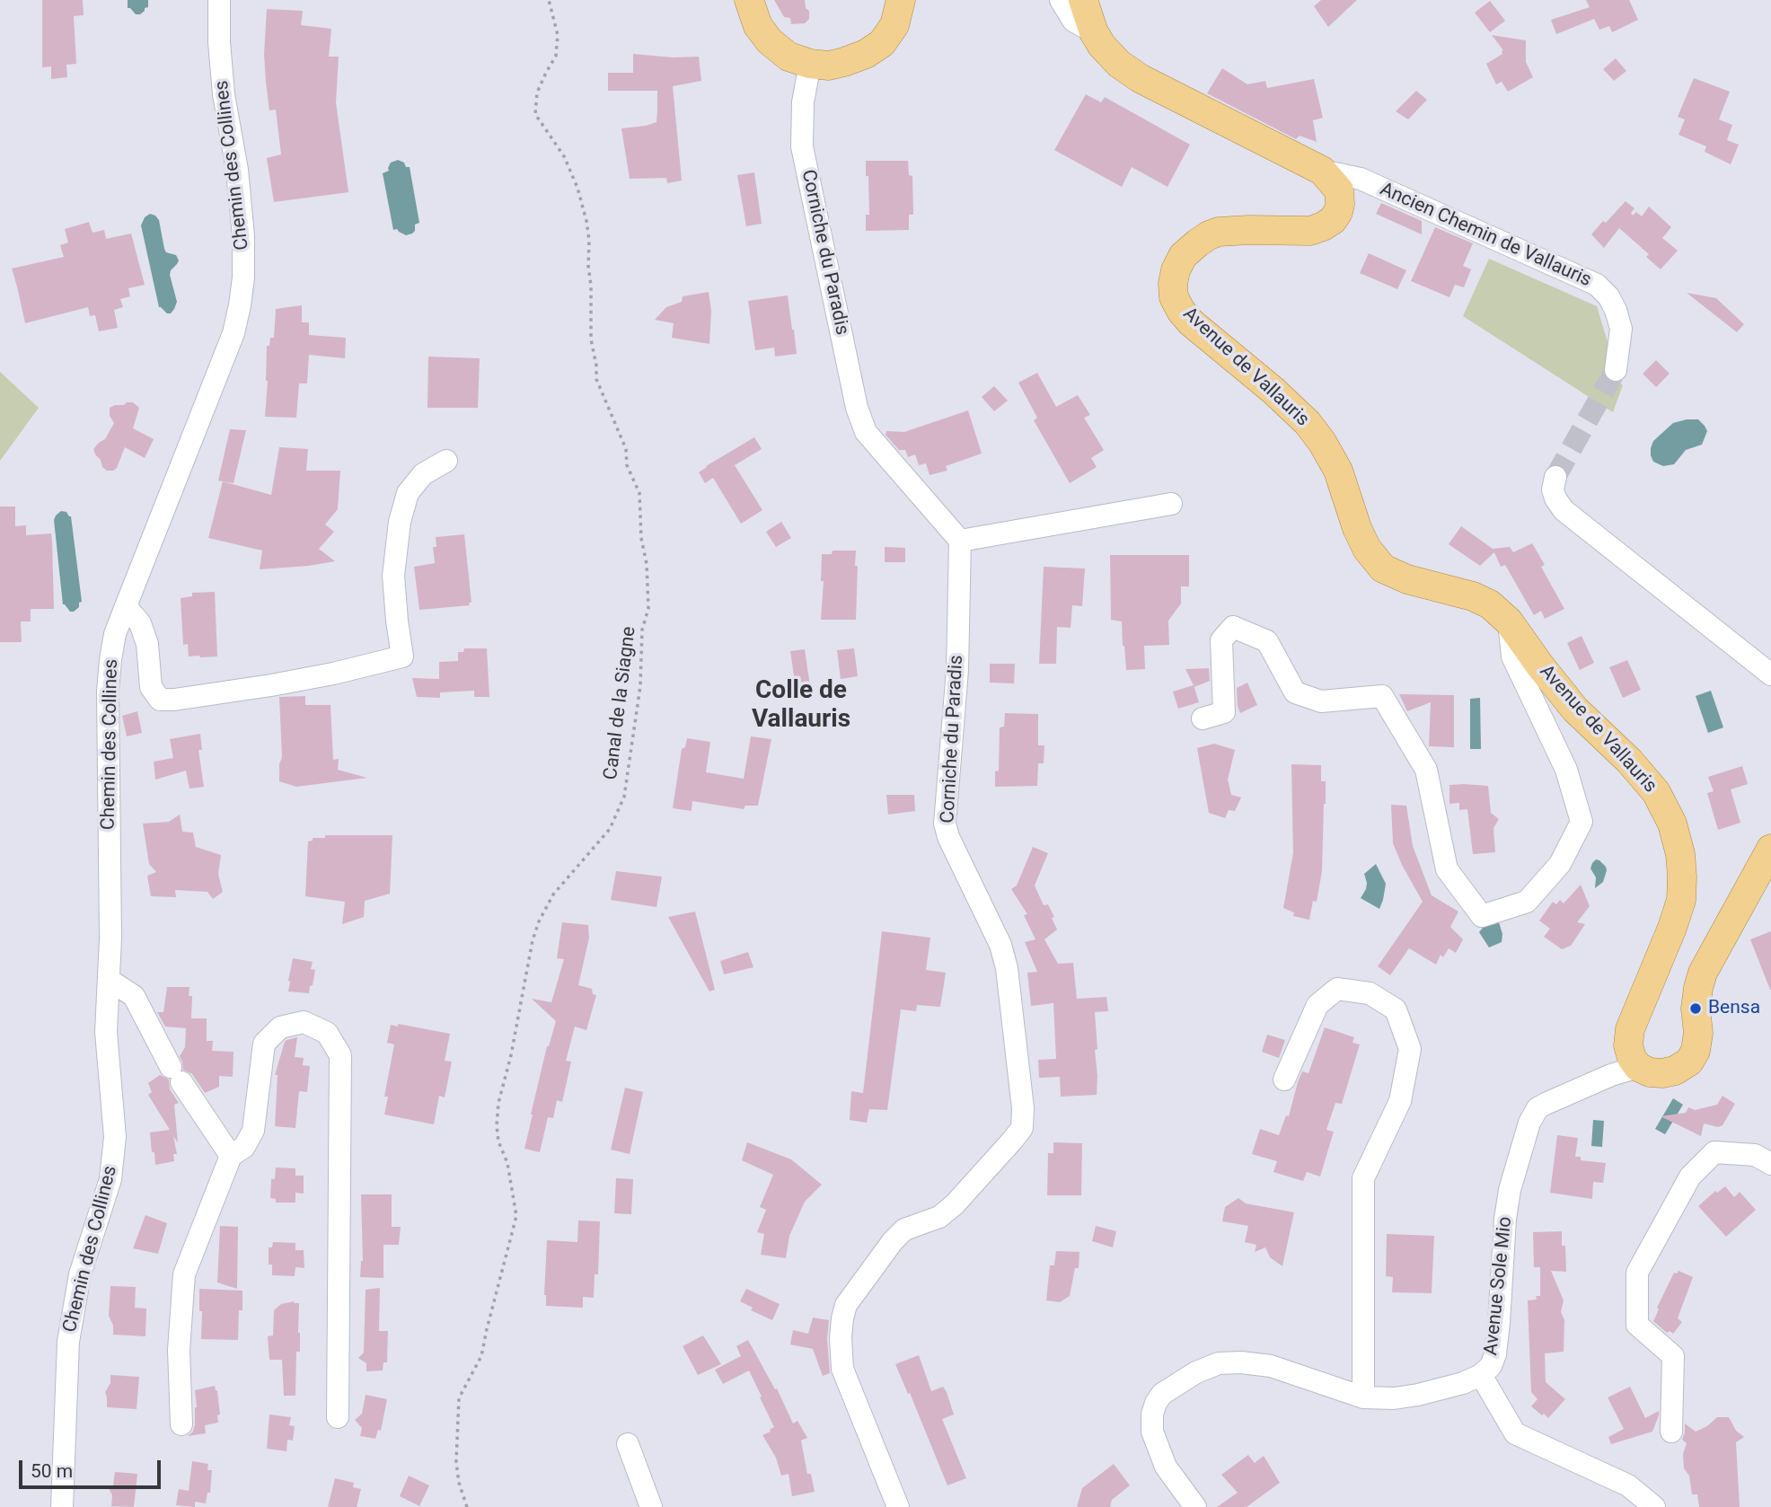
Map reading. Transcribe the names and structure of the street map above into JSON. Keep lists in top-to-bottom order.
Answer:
{
  "streets": {
    "main road": ["Avenue de Vallauris"],
    "street": [
      "Chemin des Collines",
      "Ancien Chemin de Vallauris",
      "Corniche du Paradis",
      "Avenue Sole Mio"
    ],
    "path": ["Canal de la Siagne"]
  },
  "crossings": [
    ["Ancien Chemin de Vallauris", "Avenue de Vallauris"],
    ["Avenue de Vallauris", "Avenue Sole Mio"]
  ],
  "districts": ["Colle de Vallauris"],
  "places": ["Bensa"],
  "scale_bar": "50 m"
}
